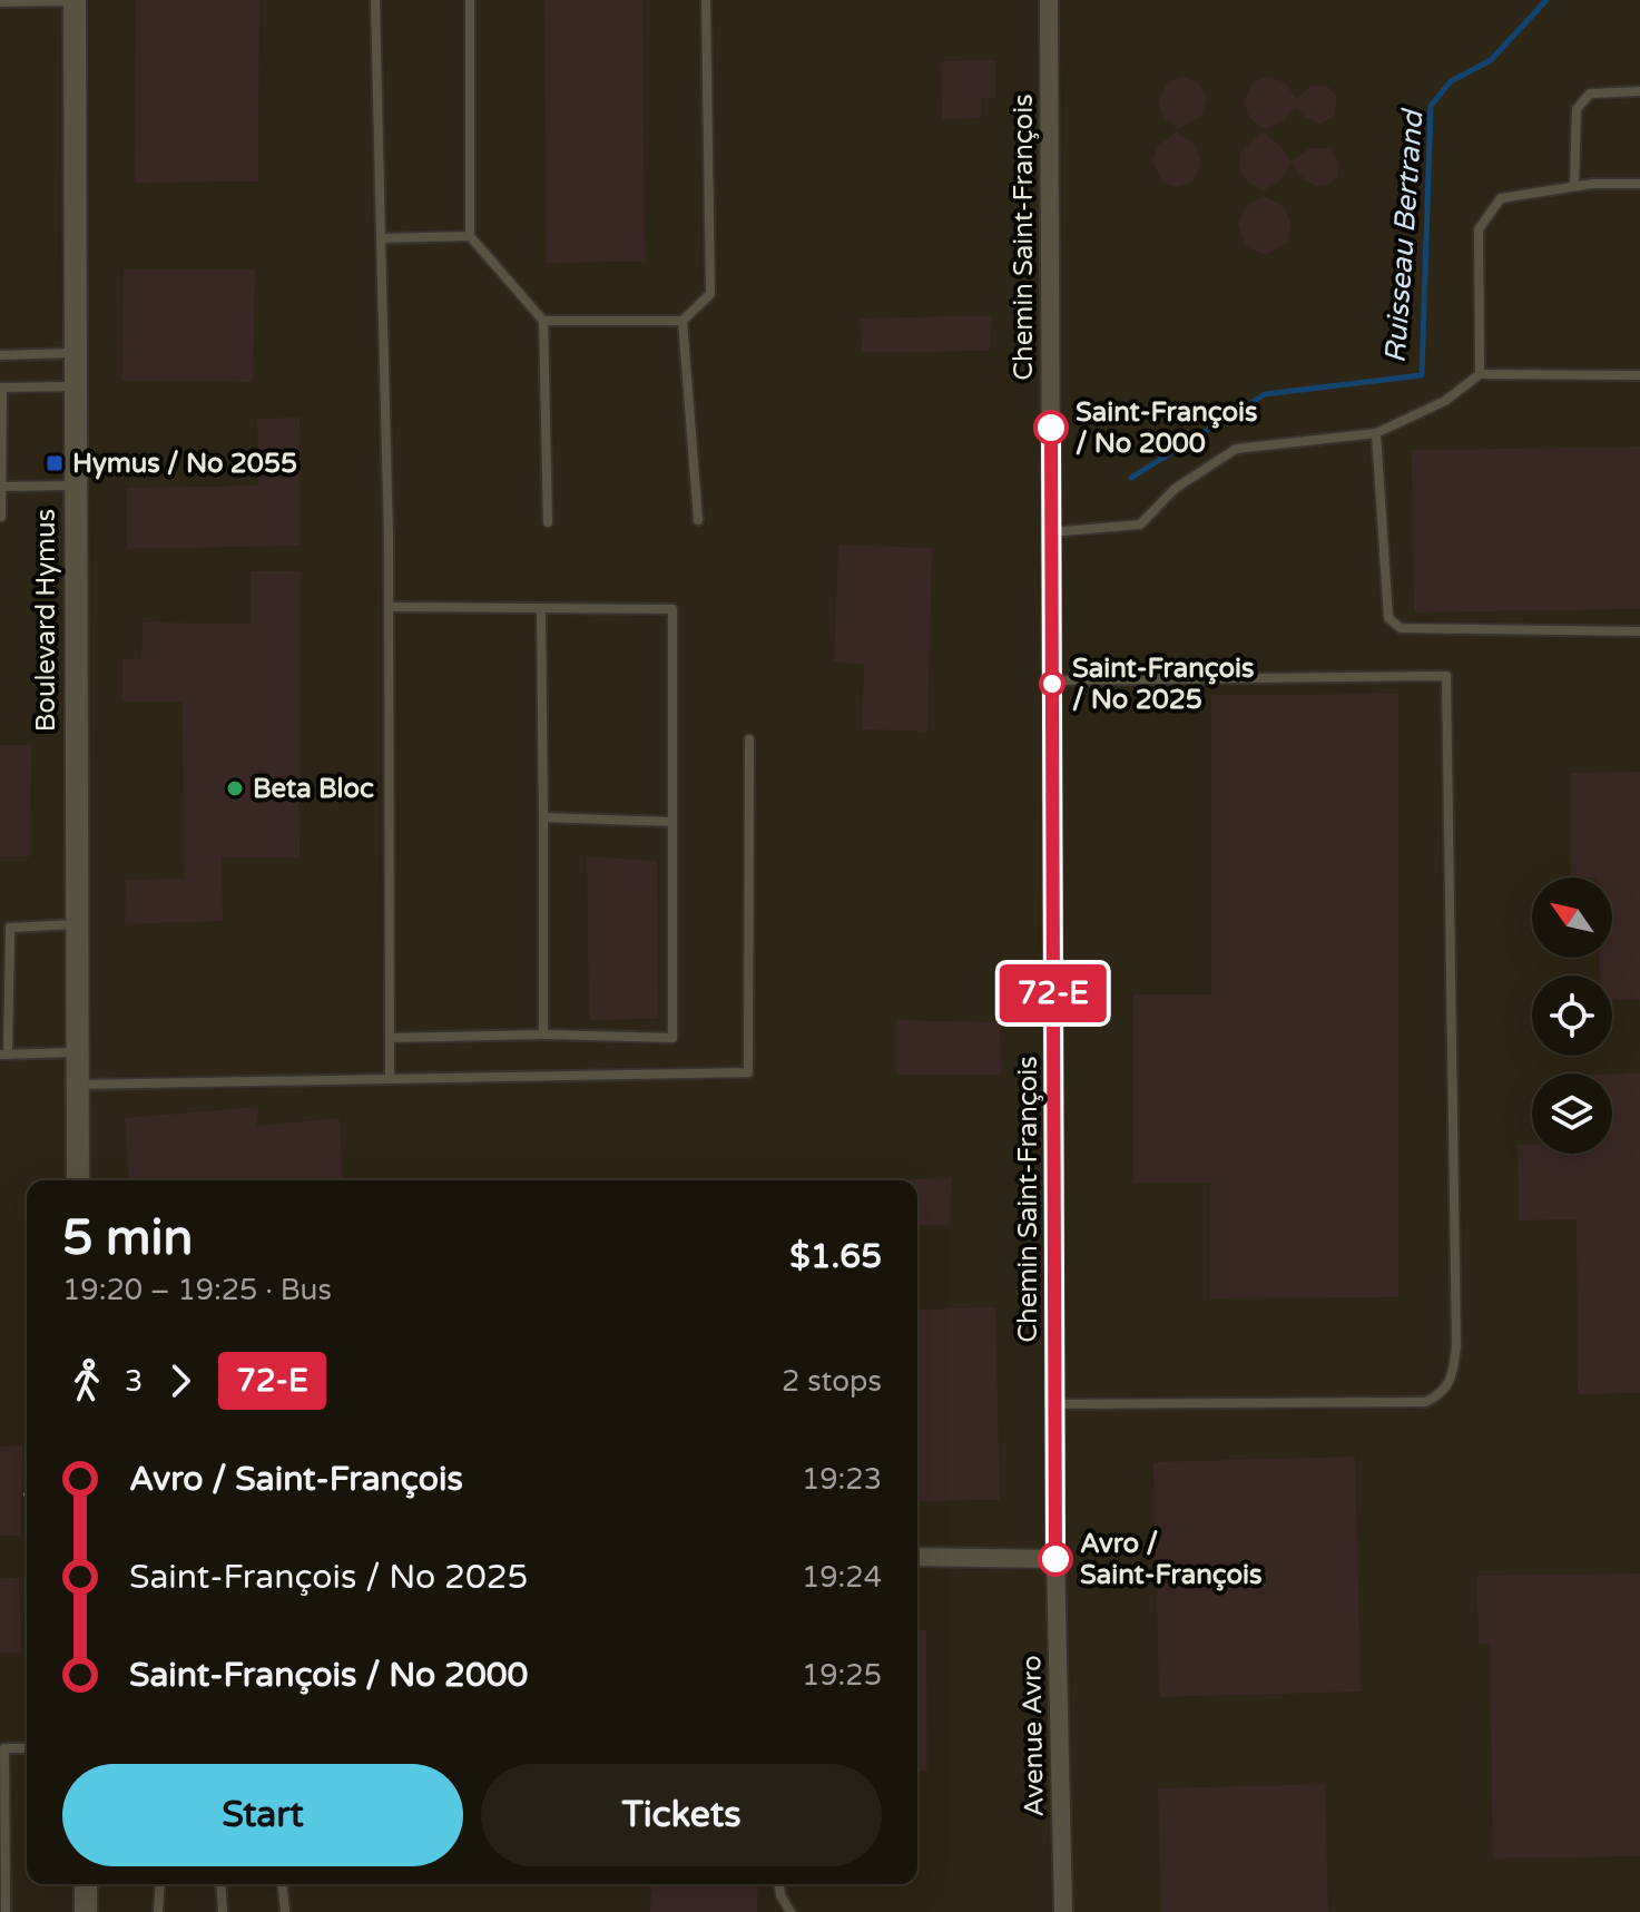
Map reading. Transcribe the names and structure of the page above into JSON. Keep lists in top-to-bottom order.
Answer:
{
  "streets": {
    "street": ["Chemin Saint-François", "Boulevard Hymus", "Avenue Avro"]
  },
  "crossings": [
    ["Chemin Saint-François", "Avenue Avro"]
  ],
  "water": ["Ruisseau Bertrand"],
  "places": {
    "other": [
      "Saint-François / No 2000",
      "Saint-François / No 2025",
      "Beta Bloc",
      "Avro / Saint-François"
    ],
    "transit": ["Hymus / No 2055"]
  },
  "lines": ["bus line 72-E"],
  "north": "top left",
  "page": {
    "on_map": "72-E",
    "heading": ["5 min", "19:20 – 19:25 · Bus", "$1.65"],
    "legs": ["3", "72-E", "2 stops"],
    "list": [
      {
        "name": "Avro / Saint-François",
        "value": "19:23"
      },
      {
        "name": "Saint-François / No 2025",
        "value": "19:24"
      },
      {
        "name": "Saint-François / No 2000",
        "value": "19:25"
      }
    ],
    "buttons": ["Start", "Tickets"]
  }
}
